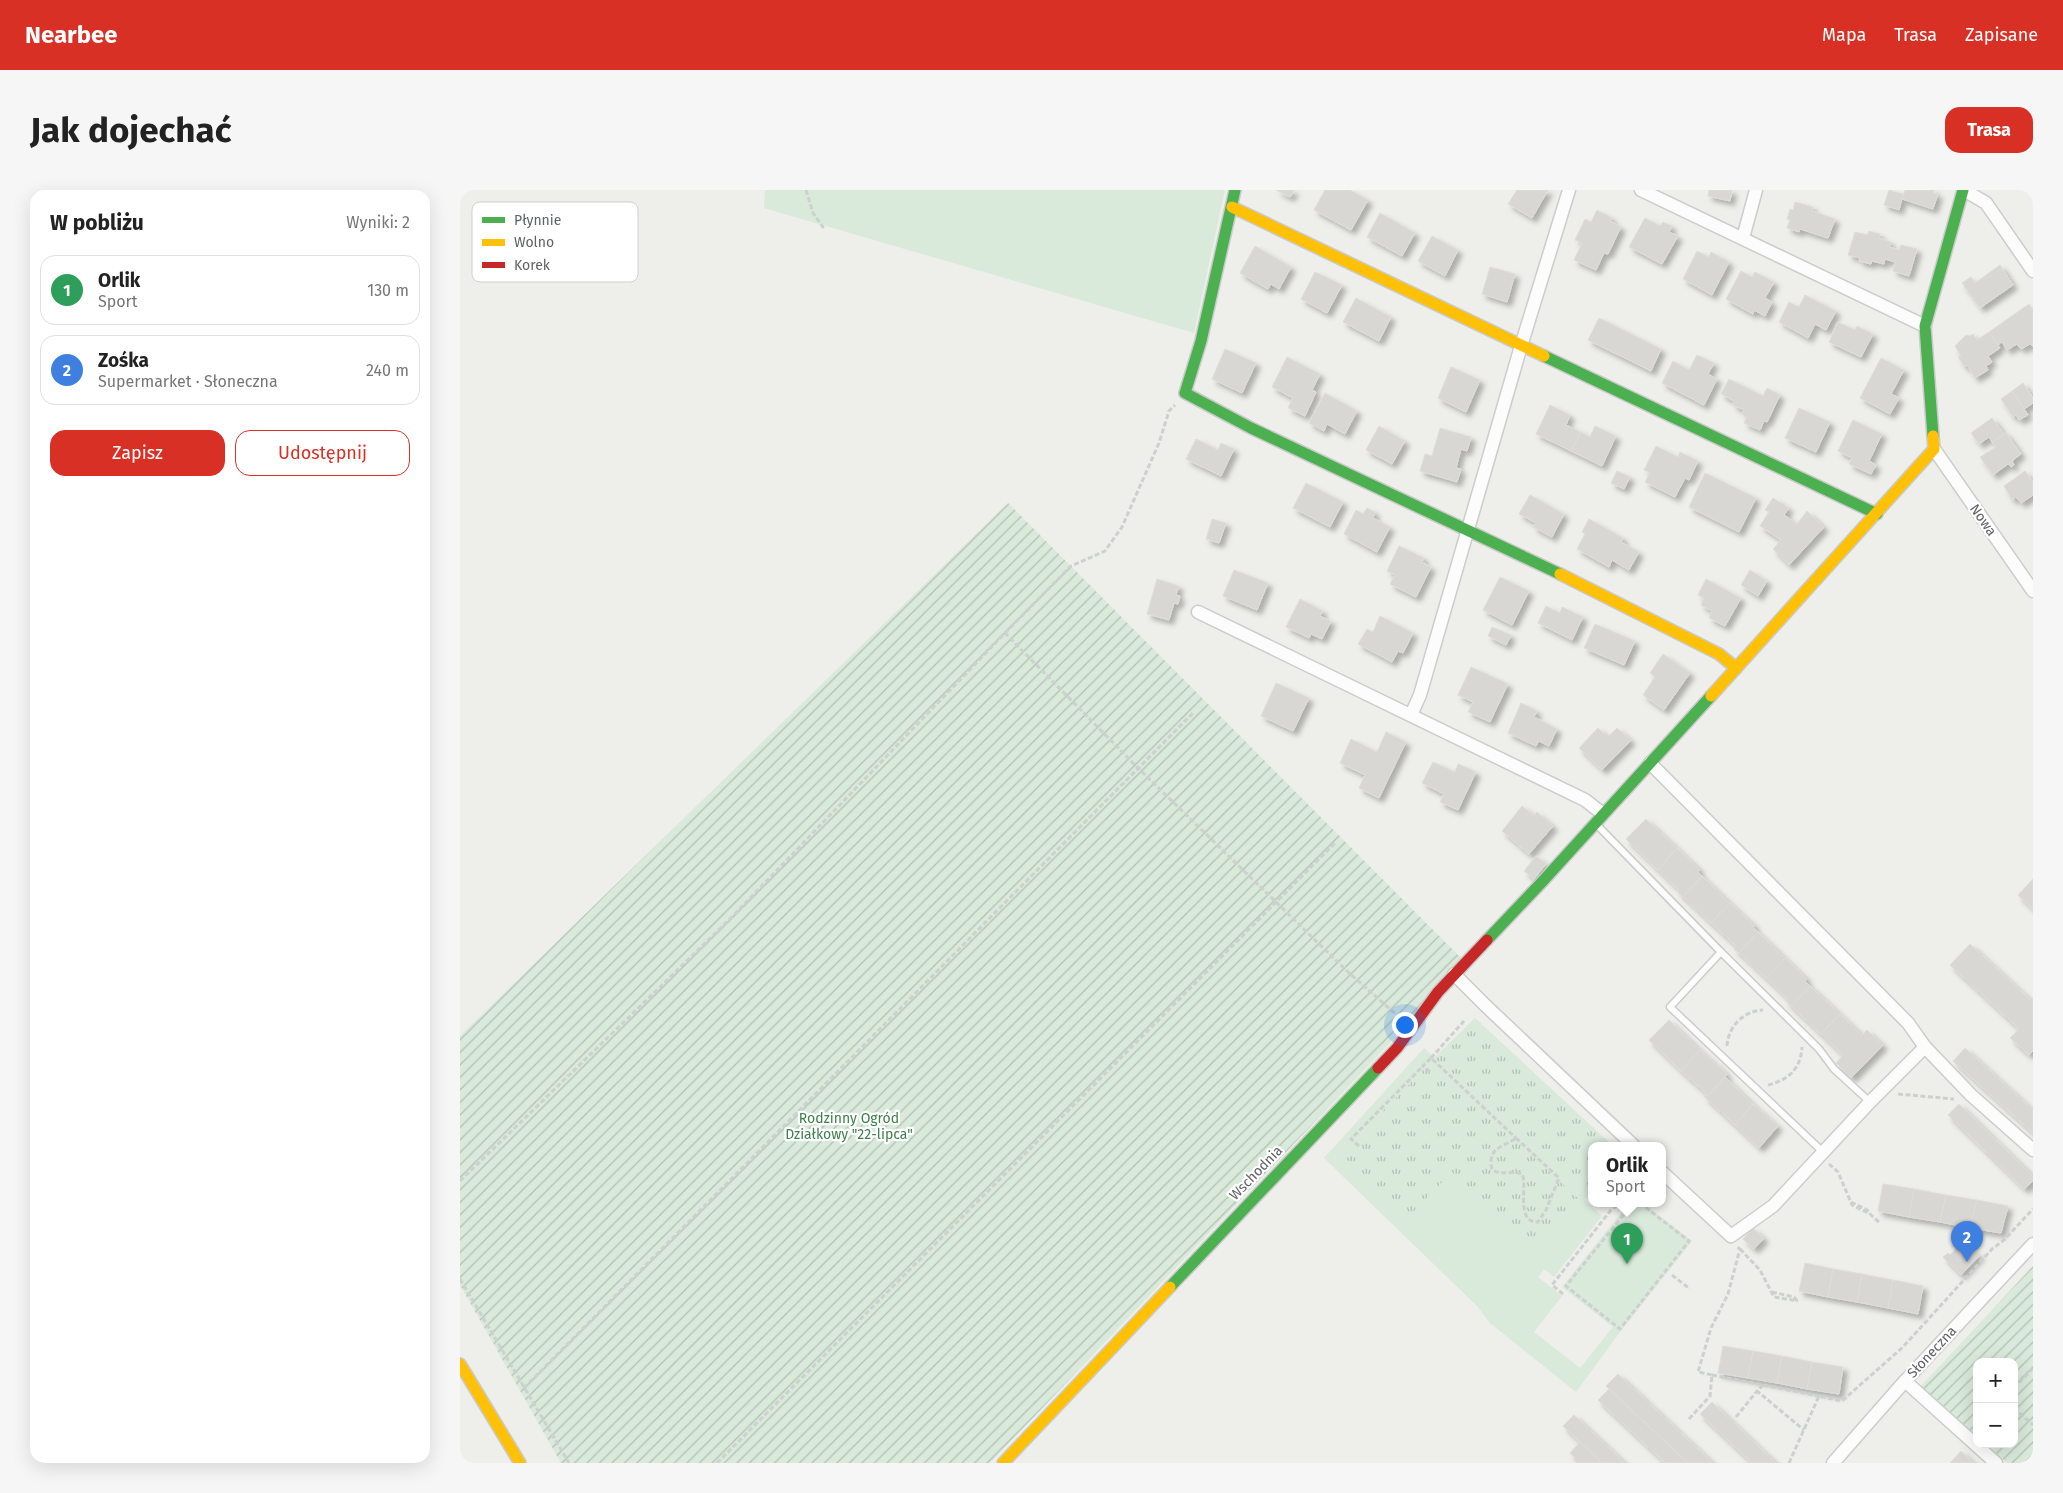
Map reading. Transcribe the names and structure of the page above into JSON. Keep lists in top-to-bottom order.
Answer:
{
  "streets": {
    "street": ["Nowa", "Wschodnia", "Słoneczna"]
  },
  "crossings": [
    ["Nowa", "Wschodnia"]
  ],
  "parks": ["Rodzinny Ogród Działkowy \"22-lipca\""],
  "legend": ["Płynnie", "Wolno", "Korek"],
  "page": {
    "header": "Nearbee",
    "nav": ["Mapa", "Trasa", "Zapisane"],
    "buttons": [
      "Trasa",
      ["Zapisz", "Udostępnij"]
    ],
    "title": "Jak dojechać",
    "heading": ["W pobliżu", "Wyniki: 2"],
    "list": [
      {
        "mark": "1",
        "name": "Orlik",
        "note": "Sport",
        "value": "130 m"
      },
      {
        "mark": "2",
        "name": "Zośka",
        "note": "Supermarket · Słoneczna",
        "value": "240 m"
      }
    ],
    "popup": ["Orlik", "Sport"],
    "pins": ["2", "1"],
    "map_buttons": ["+", "−"]
  }
}
